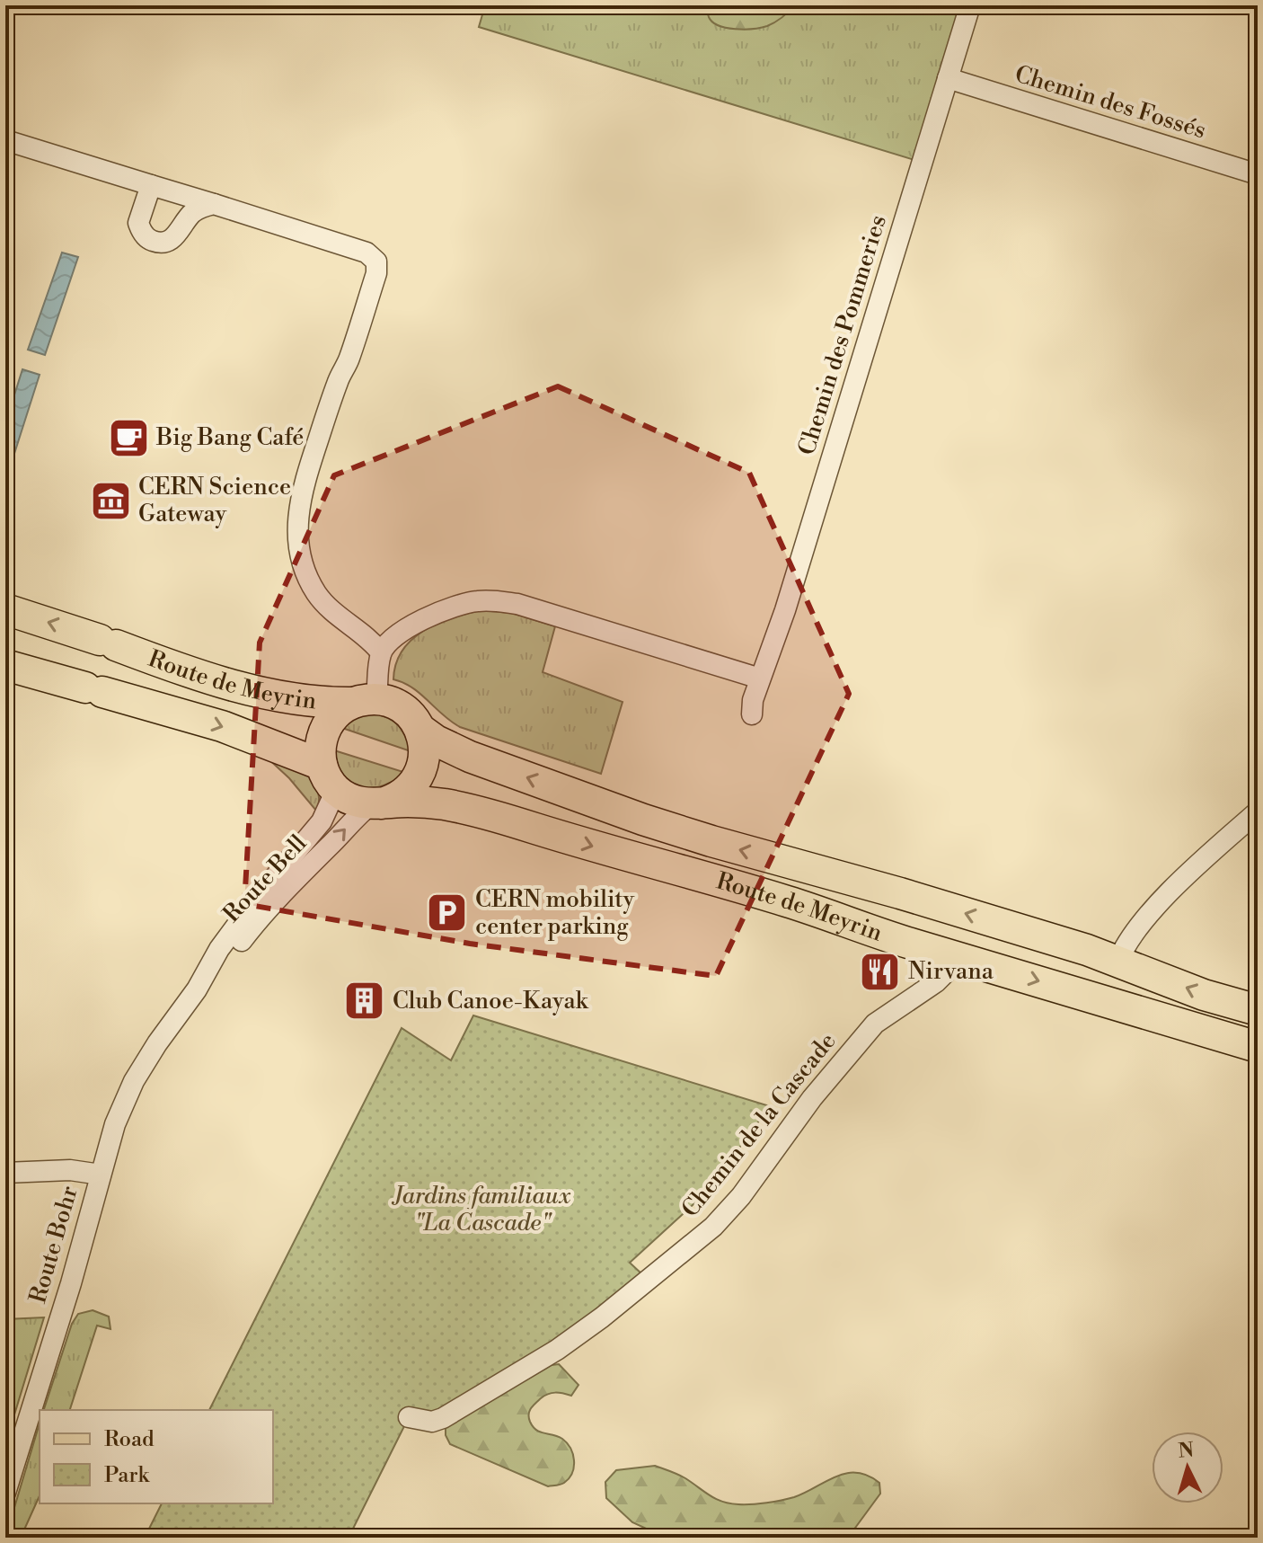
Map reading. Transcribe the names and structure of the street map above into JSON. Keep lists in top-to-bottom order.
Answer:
{
  "streets": {
    "main road": ["Route de Meyrin"],
    "street": [
      "Chemin des Fossés",
      "Chemin des Pommeries",
      "Route Bell",
      "Chemin de la Cascade",
      "Route Bohr"
    ]
  },
  "crossings": [
    ["Chemin des Fossés", "Chemin des Pommeries"],
    ["Route de Meyrin", "Route Bell"],
    ["Route de Meyrin", "Chemin de la Cascade"],
    ["Route Bell", "Route Bohr"]
  ],
  "parks": ["Jardins familiaux \"La Cascade\""],
  "places": {
    "cafe": ["Big Bang Café"],
    "museum": ["CERN Science Gateway"],
    "parking": ["CERN mobility center parking"],
    "restaurant": ["Nirvana"],
    "building": ["Club Canoe-Kayak"]
  },
  "legend": ["Road", "Park"],
  "north": "top"
}
